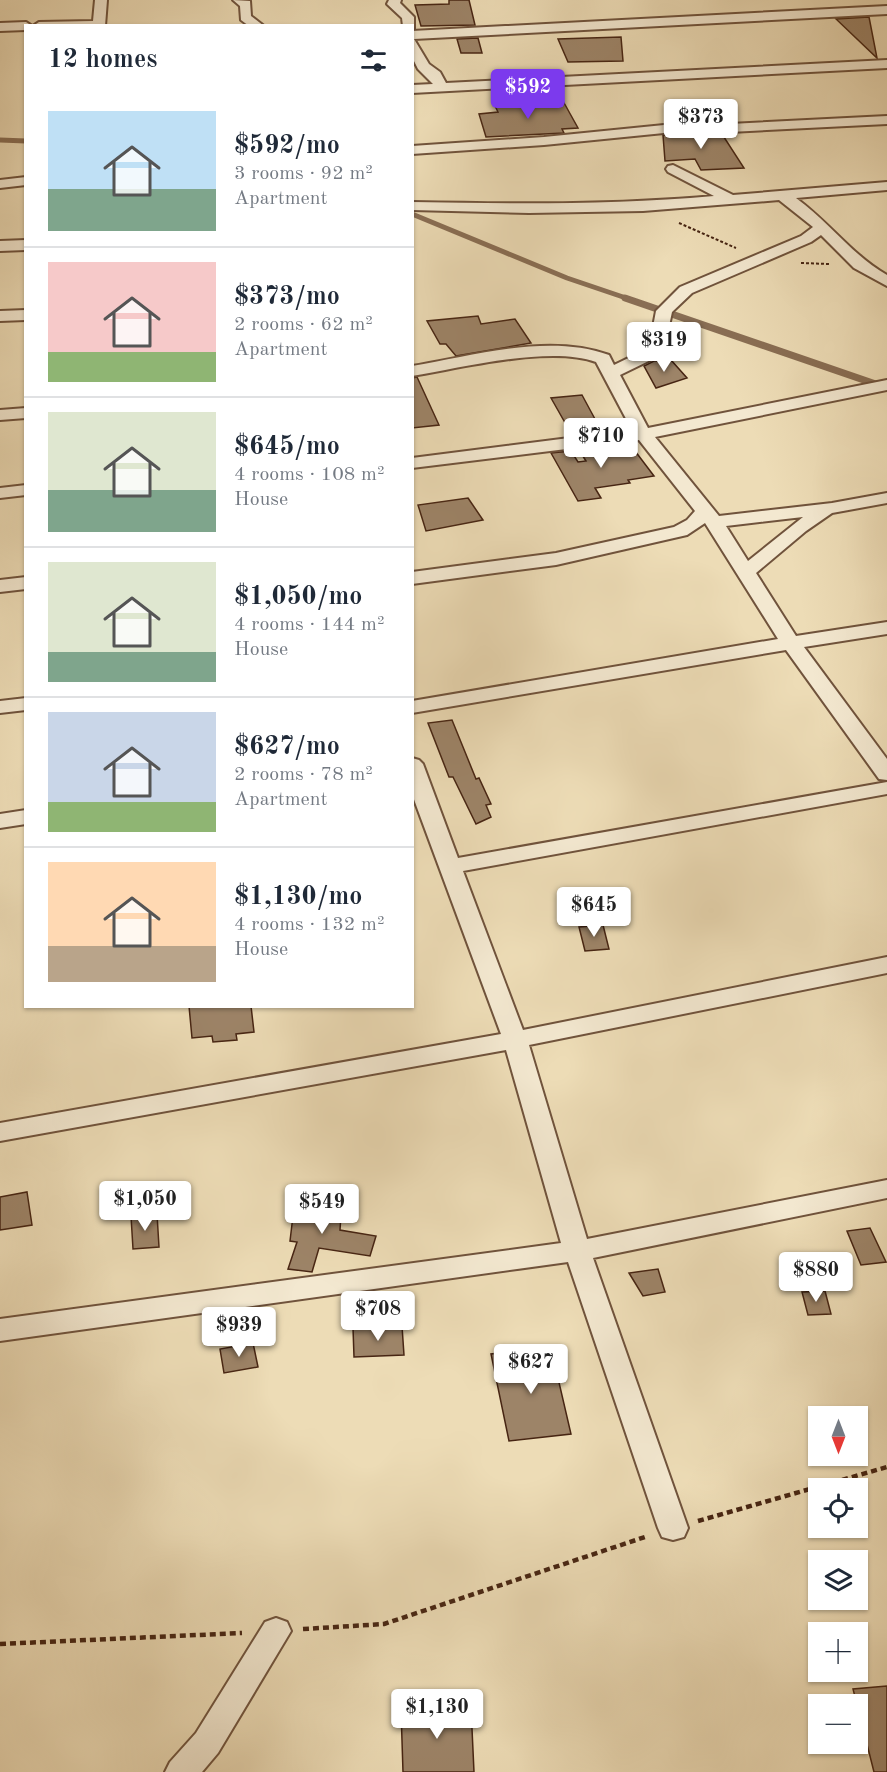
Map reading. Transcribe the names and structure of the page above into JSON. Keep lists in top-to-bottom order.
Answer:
{
  "north": "bottom",
  "page": {
    "heading": "12 homes",
    "price": [
      "$592",
      "$373",
      "$319",
      "$710",
      "$645",
      "$1,050",
      "$549",
      "$880",
      "$708",
      "$939",
      "$627",
      "$1,130"
    ],
    "list": [
      {
        "name": "$592/mo",
        "note": "3 rooms · 92 m² · Apartment"
      },
      {
        "name": "$373/mo",
        "note": "2 rooms · 62 m² · Apartment"
      },
      {
        "name": "$645/mo",
        "note": "4 rooms · 108 m² · House"
      },
      {
        "name": "$1,050/mo",
        "note": "4 rooms · 144 m² · House"
      },
      {
        "name": "$627/mo",
        "note": "2 rooms · 78 m² · Apartment"
      },
      {
        "name": "$1,130/mo",
        "note": "4 rooms · 132 m² · House"
      }
    ],
    "map_buttons": ["+", "−"]
  }
}
